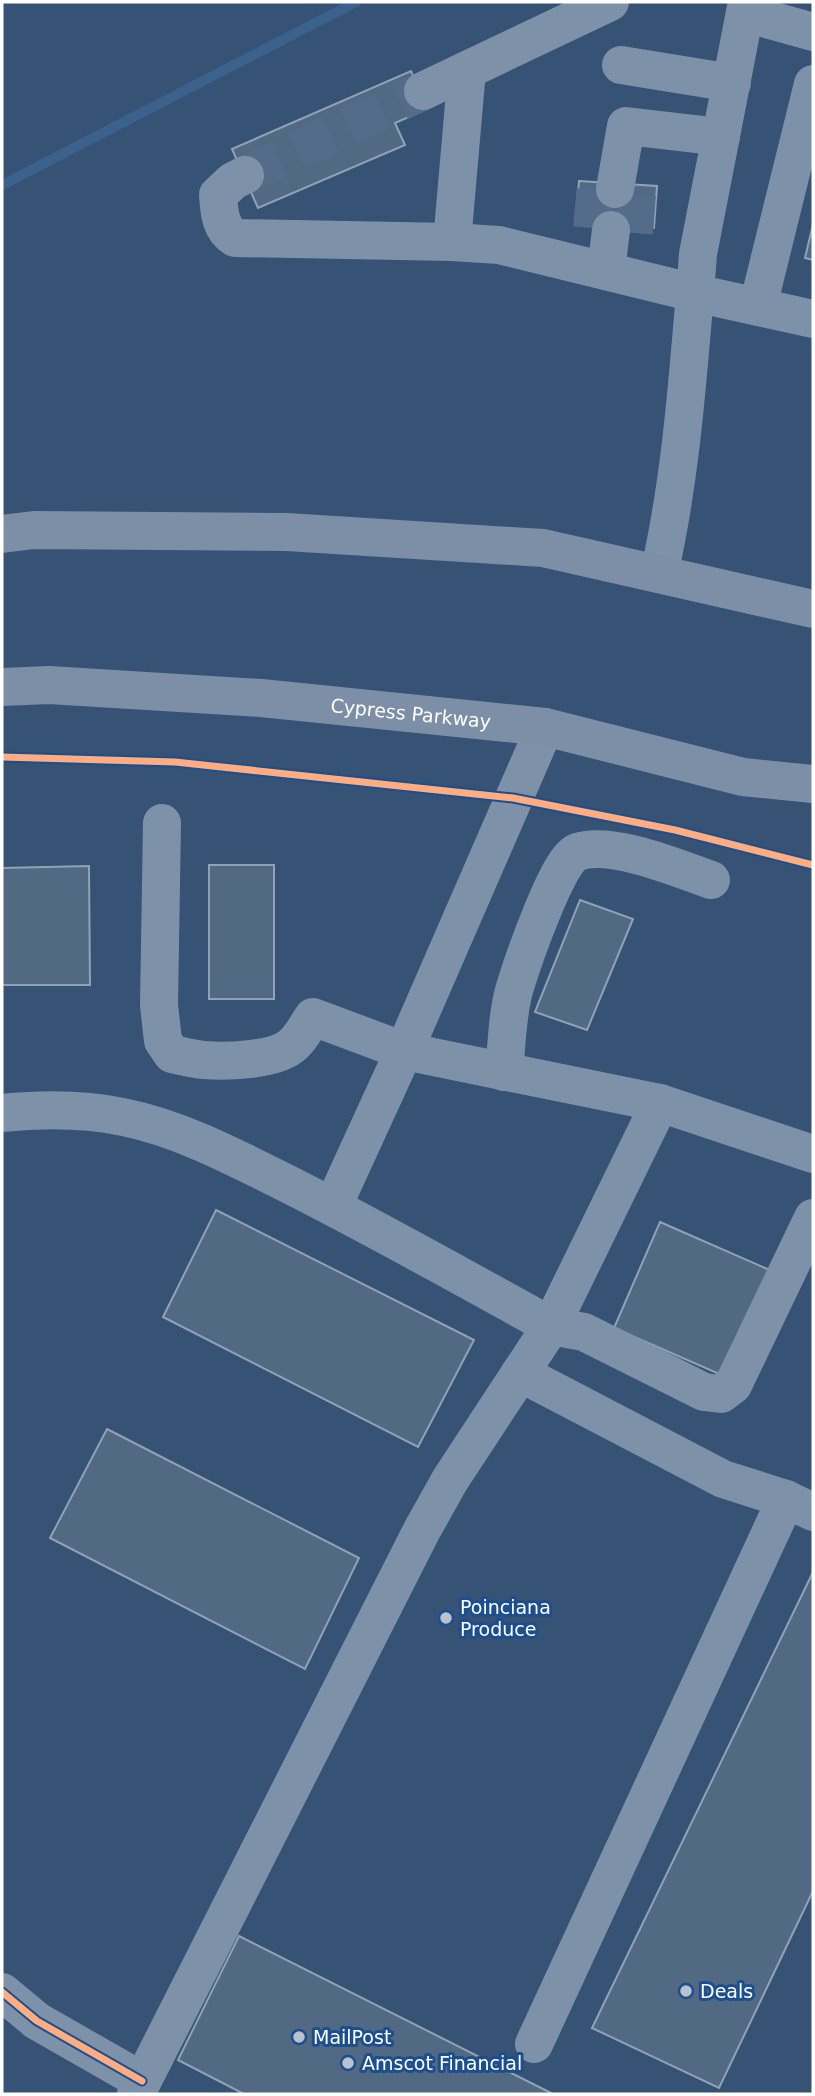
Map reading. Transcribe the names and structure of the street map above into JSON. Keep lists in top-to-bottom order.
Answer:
{
  "streets": {
    "main road": ["Cypress Parkway"]
  },
  "places": [
    "Poinciana Produce",
    "Deals",
    "MailPost",
    "Amscot Financial"
  ]
}
